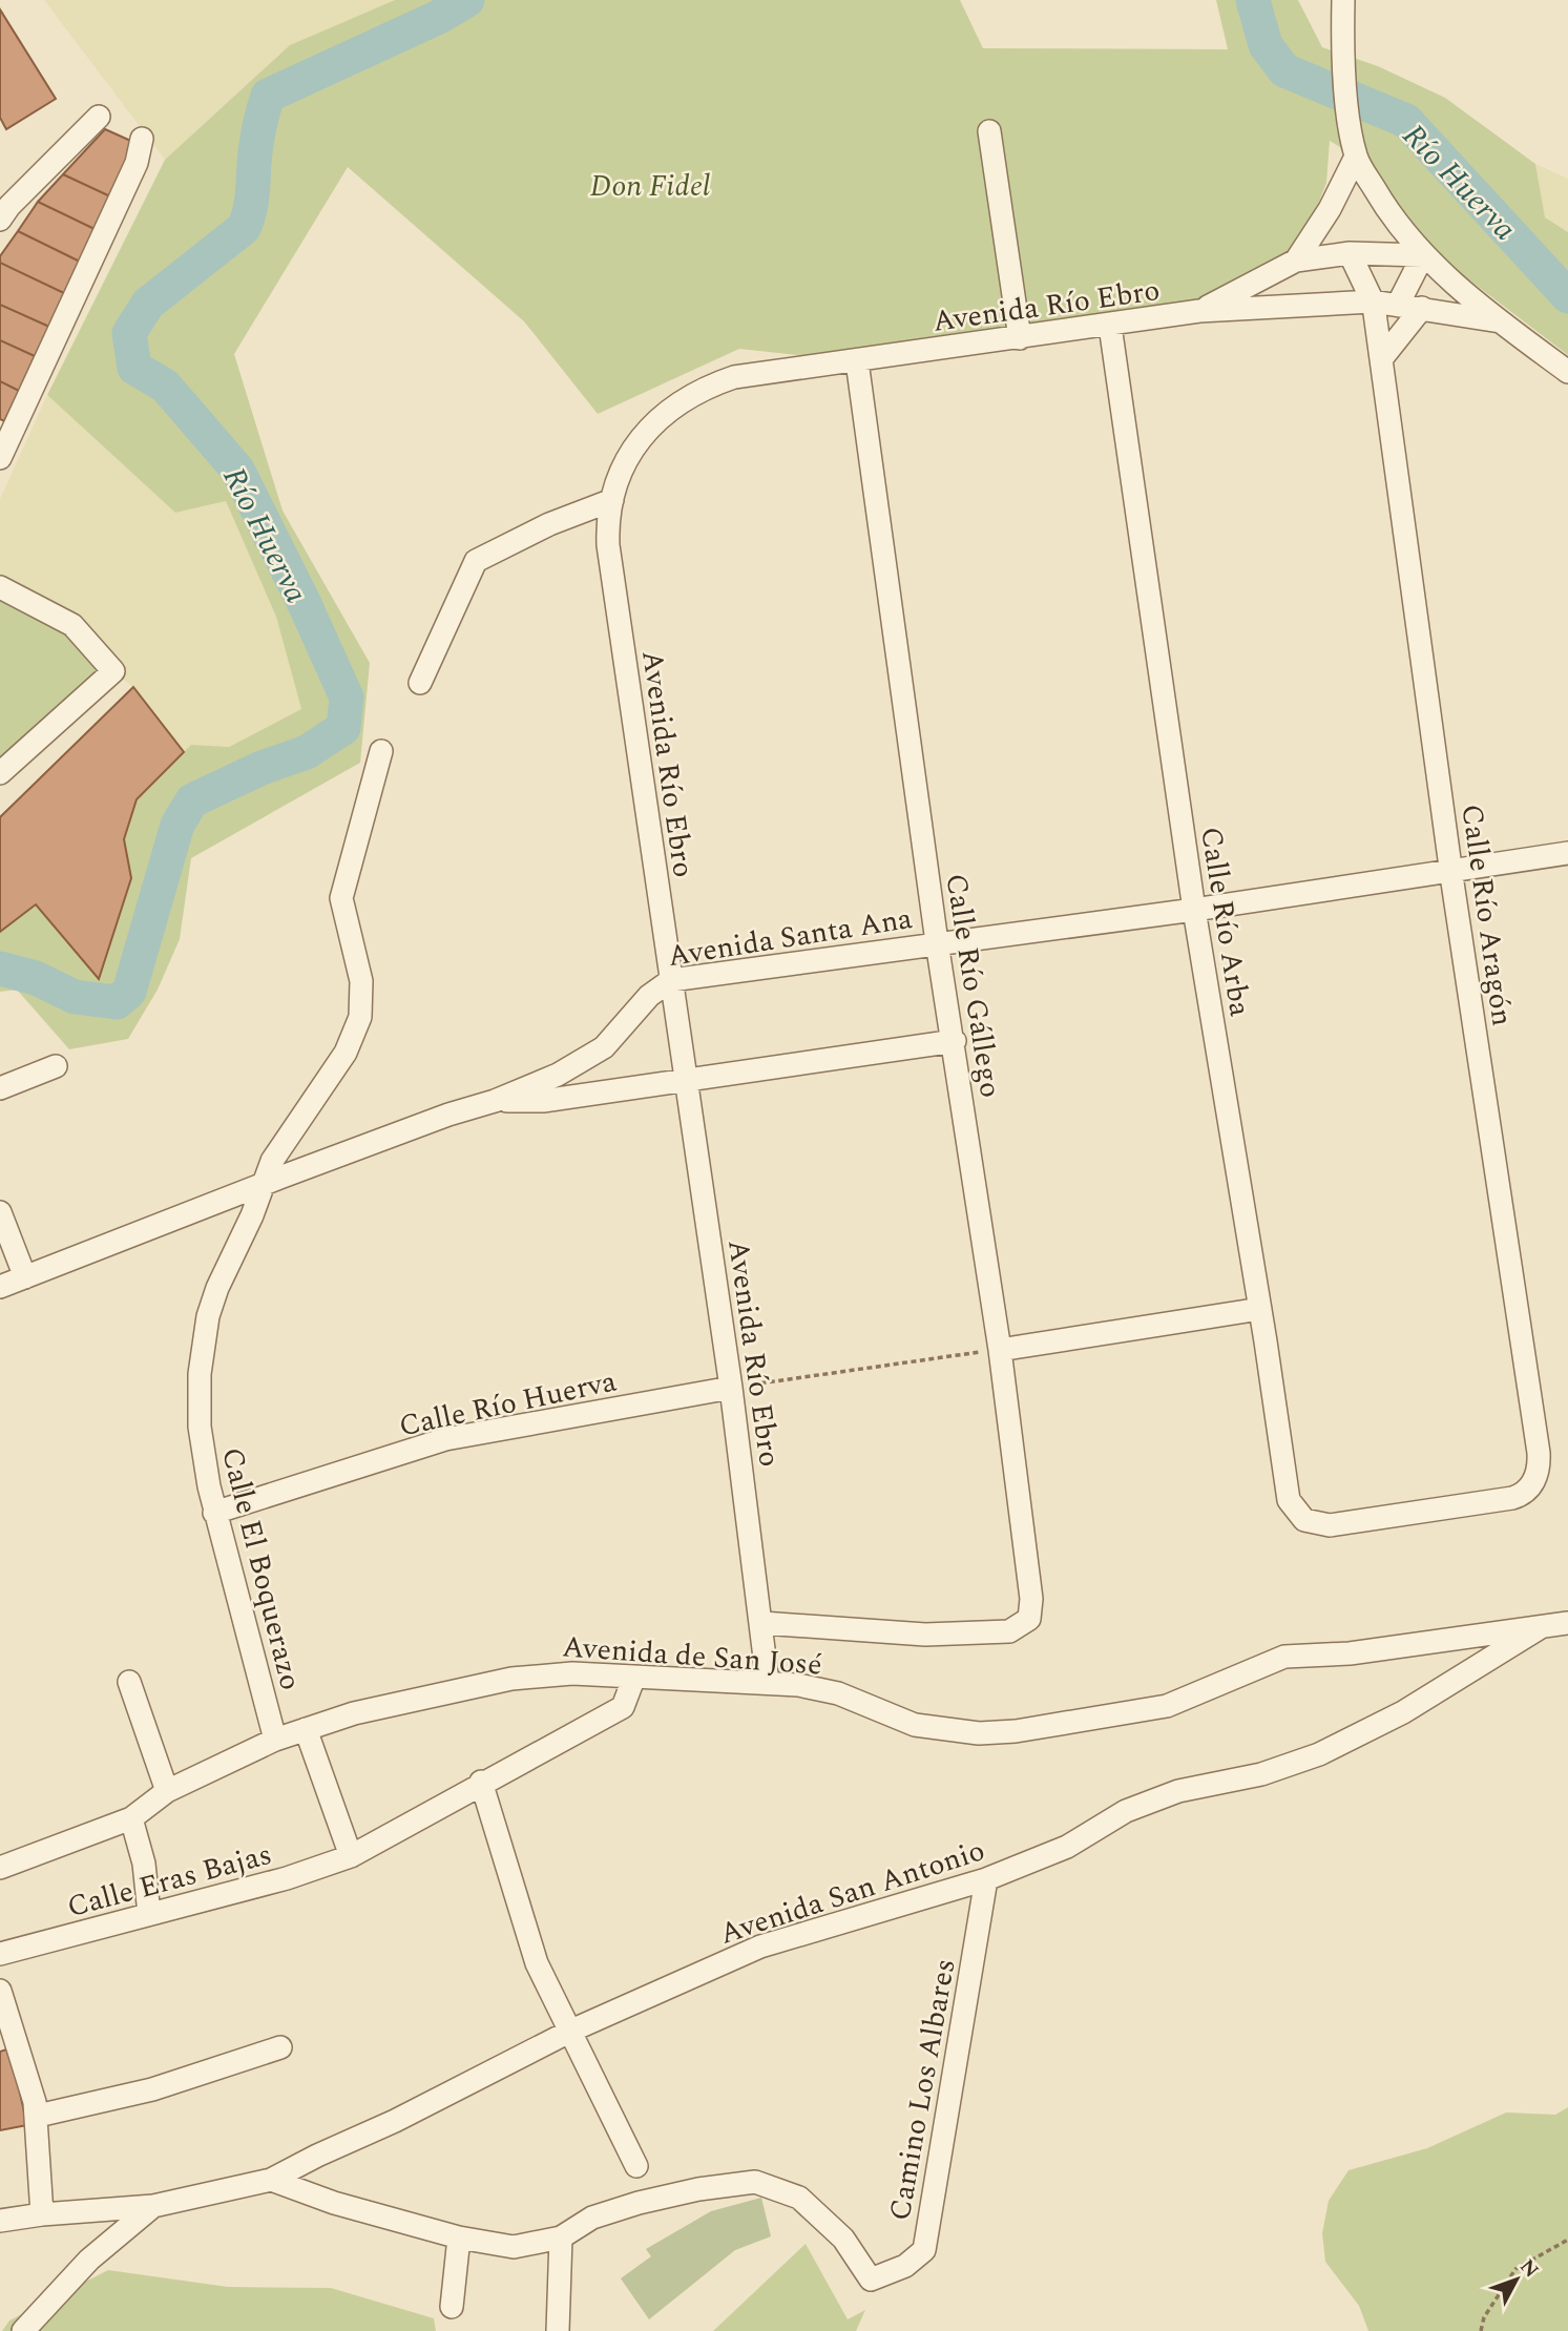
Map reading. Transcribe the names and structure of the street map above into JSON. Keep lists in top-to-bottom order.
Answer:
{
  "streets": {
    "street": [
      "Avenida Río Ebro",
      "Calle Río Aragón",
      "Calle Río Arba",
      "Avenida Santa Ana",
      "Calle Río Gállego",
      "Calle Río Huerva",
      "Calle El Boquerazo",
      "Avenida de San José",
      "Calle Eras Bajas",
      "Avenida San Antonio",
      "Camino Los Albares"
    ]
  },
  "crossings": [
    ["Avenida Río Ebro", "Calle Río Aragón"],
    ["Avenida Río Ebro", "Calle Río Arba"],
    ["Avenida Río Ebro", "Avenida Santa Ana"],
    ["Avenida Río Ebro", "Calle Río Gállego"],
    ["Avenida Río Ebro", "Calle Río Huerva"],
    ["Avenida Río Ebro", "Avenida de San José"],
    ["Calle Río Aragón", "Calle Río Arba"],
    ["Calle Río Aragón", "Avenida Santa Ana"],
    ["Calle Río Arba", "Avenida Santa Ana"],
    ["Avenida Santa Ana", "Calle Río Gállego"],
    ["Avenida Santa Ana", "Calle El Boquerazo"],
    ["Calle Río Huerva", "Calle El Boquerazo"],
    ["Calle El Boquerazo", "Avenida de San José"],
    ["Avenida de San José", "Calle Eras Bajas"],
    ["Avenida de San José", "Avenida San Antonio"],
    ["Avenida San Antonio", "Camino Los Albares"]
  ],
  "water": ["Río Huerva"],
  "parks": ["Don Fidel"],
  "north": "top right"
}
